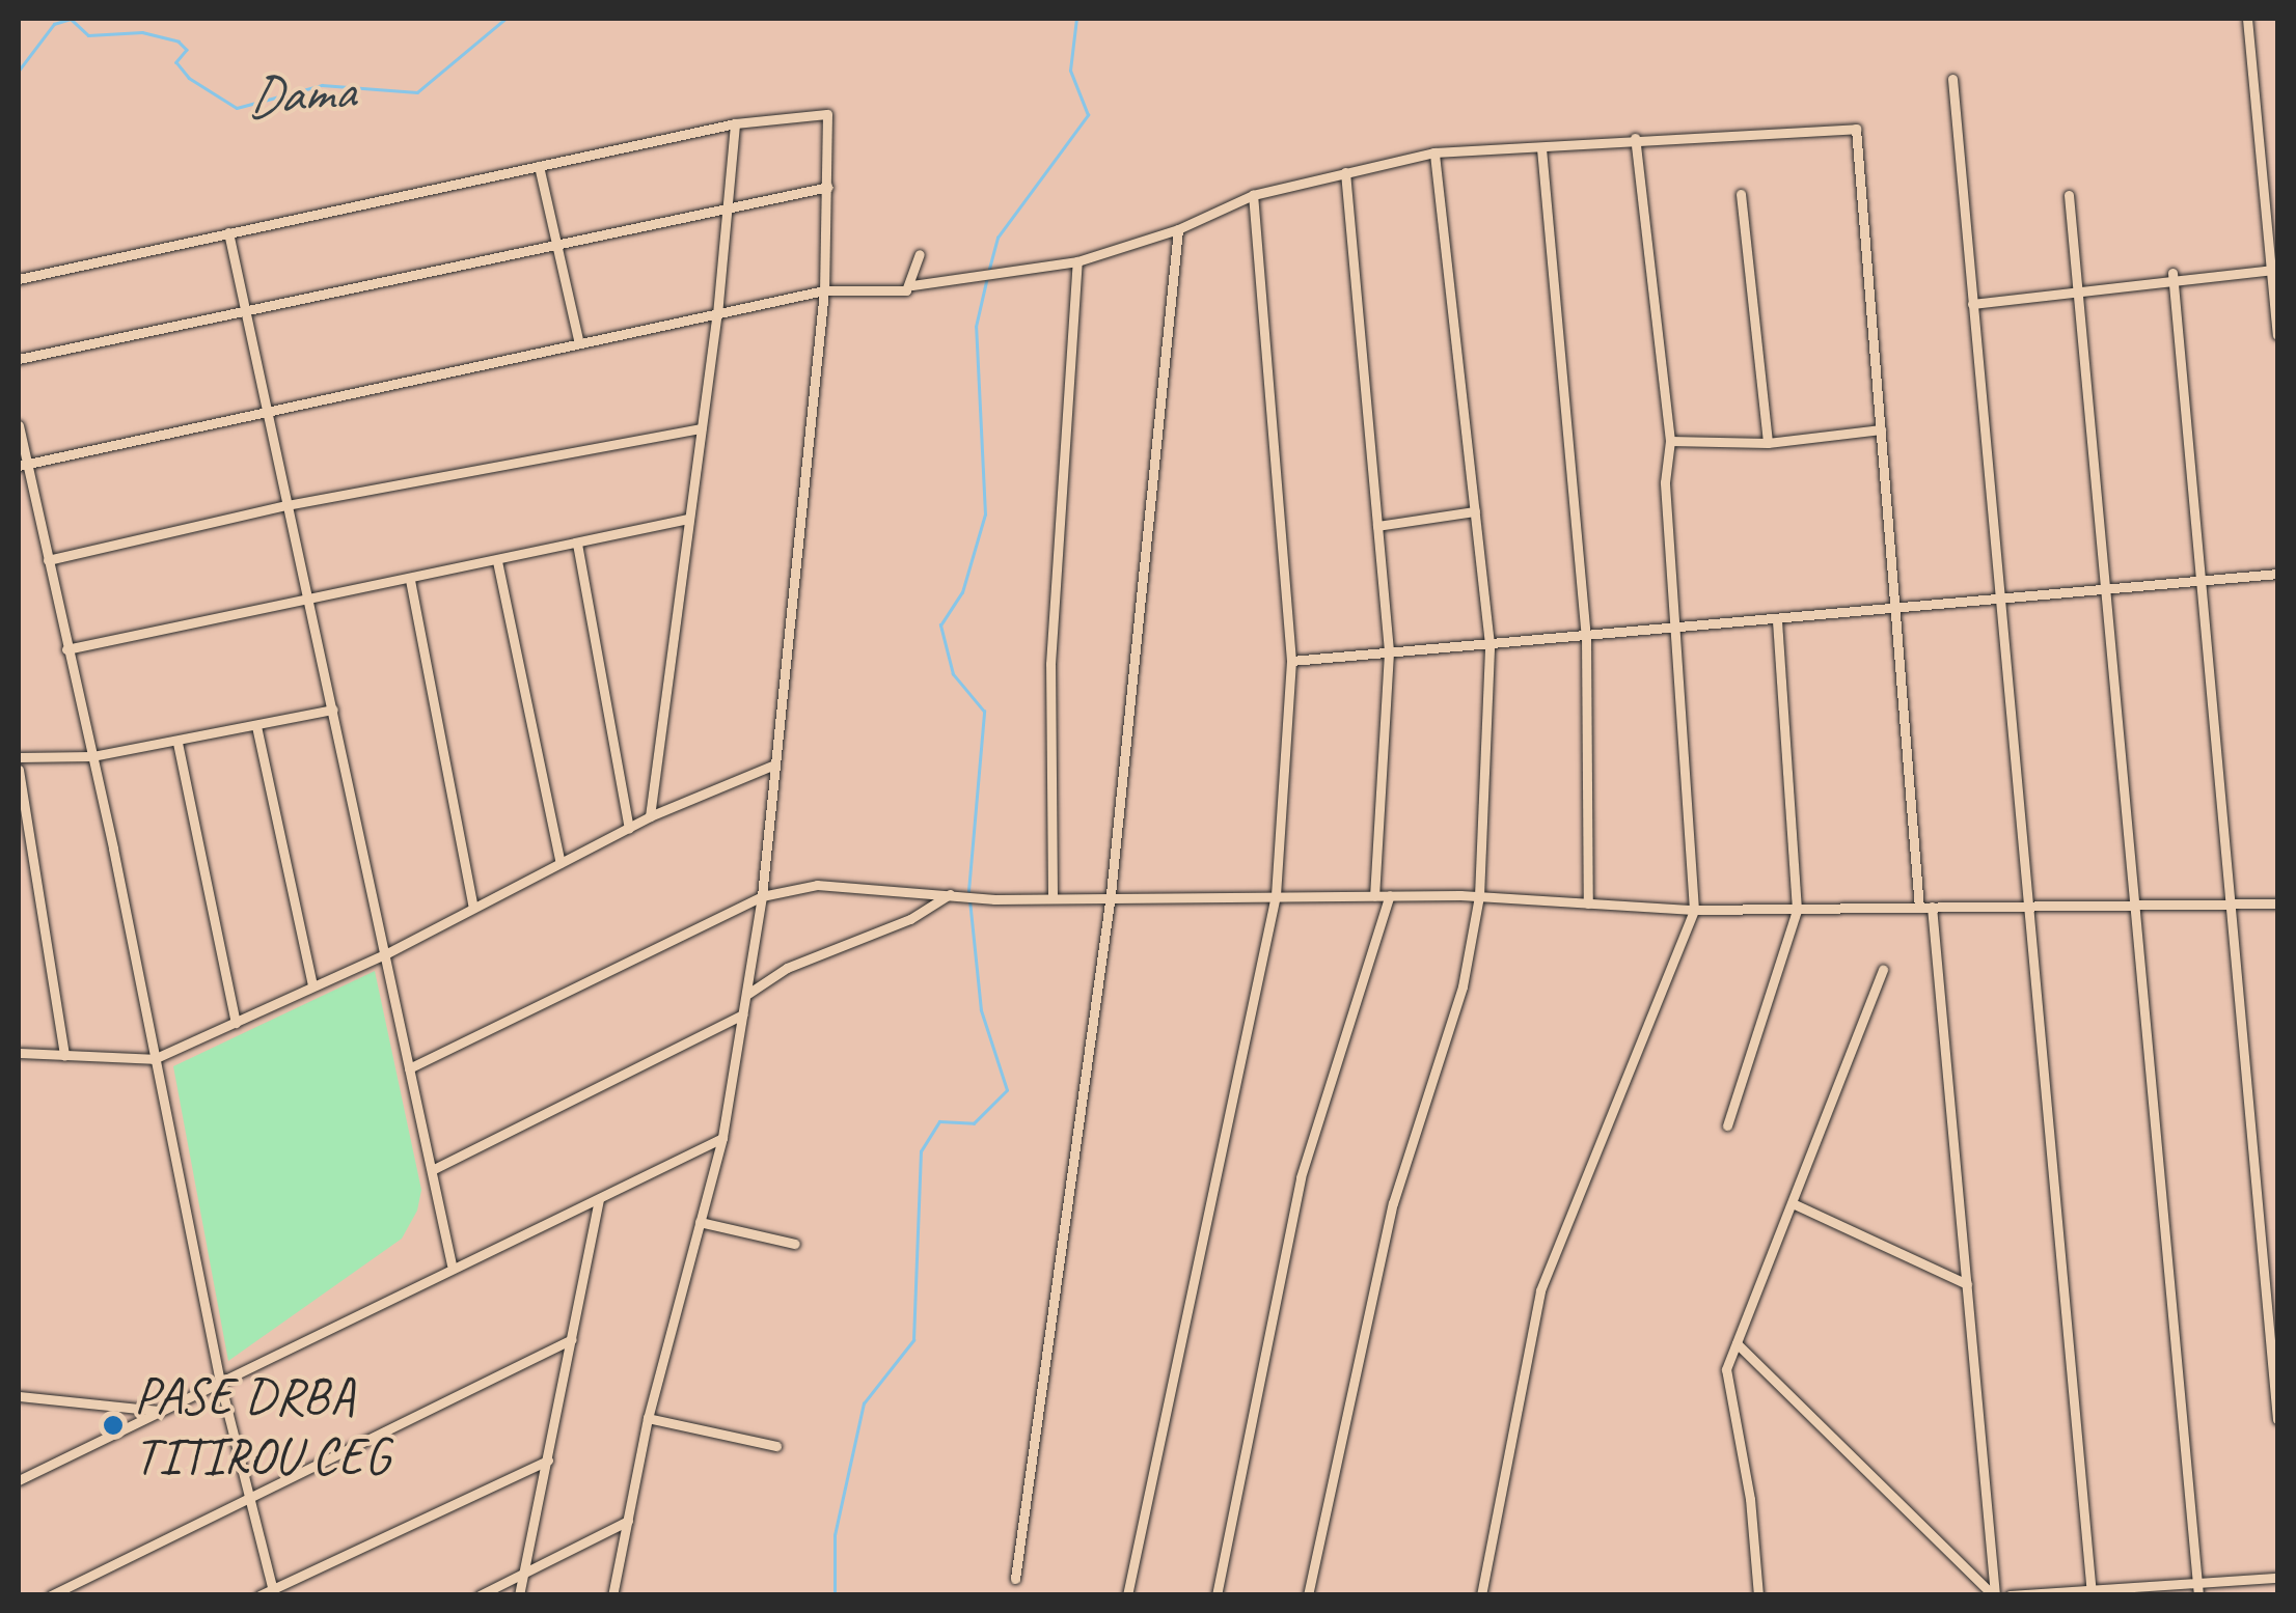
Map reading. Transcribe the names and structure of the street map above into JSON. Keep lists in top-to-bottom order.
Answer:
{
  "water": ["Dama"],
  "places": ["PASE DRBA TITIROU CEG"]
}
